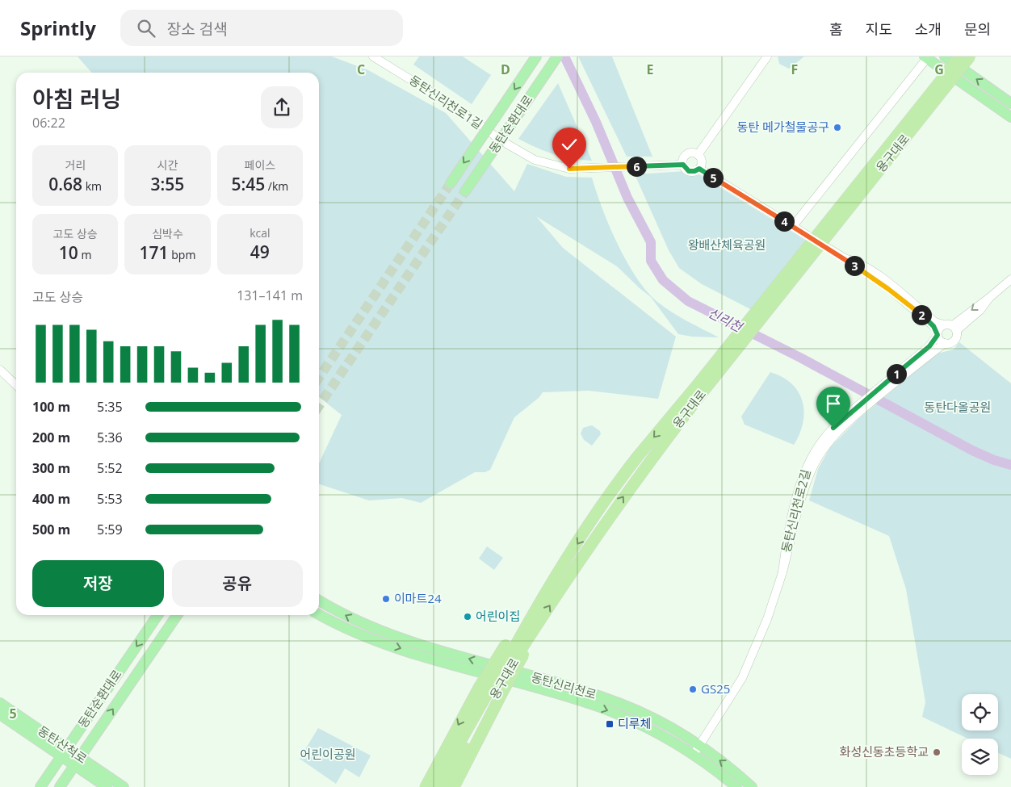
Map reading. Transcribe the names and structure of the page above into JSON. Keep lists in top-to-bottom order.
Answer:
{
  "streets": {
    "highway": ["용구대로"],
    "main road": ["동탄순환대로", "동탄신리천로", "동탄산척로"],
    "street": ["동탄신리천로1길", "동탄신리천로2길"]
  },
  "crossings": [
    ["동탄순환대로", "동탄산척로"],
    ["동탄신리천로2길", "동탄신리천로"]
  ],
  "water": ["신리천"],
  "parks": ["왕배산체육공원", "동탄다올공원", "어린이공원"],
  "places": {
    "other": [
      "동탄 메가철물공구",
      "이마트24",
      "어린이집",
      "GS25",
      "화성신동초등학교"
    ],
    "transit": ["디루체"]
  },
  "page": {
    "header": "Sprintly",
    "search": "장소 검색",
    "nav": [
      "홈",
      "지도",
      "소개",
      "문의"
    ],
    "heading": ["아침 러닝", "06:22"],
    "stats": [
      ["거리", "0.68 km"],
      ["시간", "3:55"],
      ["페이스", "5:45 /km"],
      ["고도 상승", "10 m"],
      ["심박수", "171 bpm"],
      ["kcal", "49"]
    ],
    "pins": [
      "6",
      "5",
      "4",
      "3",
      "2",
      "1"
    ],
    "chart": ["고도 상승", "131–141 m"],
    "list": [
      {
        "name": "100 m",
        "note": "5:35"
      },
      {
        "name": "200 m",
        "note": "5:36"
      },
      {
        "name": "300 m",
        "note": "5:52"
      },
      {
        "name": "400 m",
        "note": "5:53"
      },
      {
        "name": "500 m",
        "note": "5:59"
      }
    ],
    "buttons": ["저장", "공유"]
  },
  "grid": {
    "columns": [
      "C",
      "D",
      "E",
      "F",
      "G"
    ],
    "rows": ["5"]
  }
}
